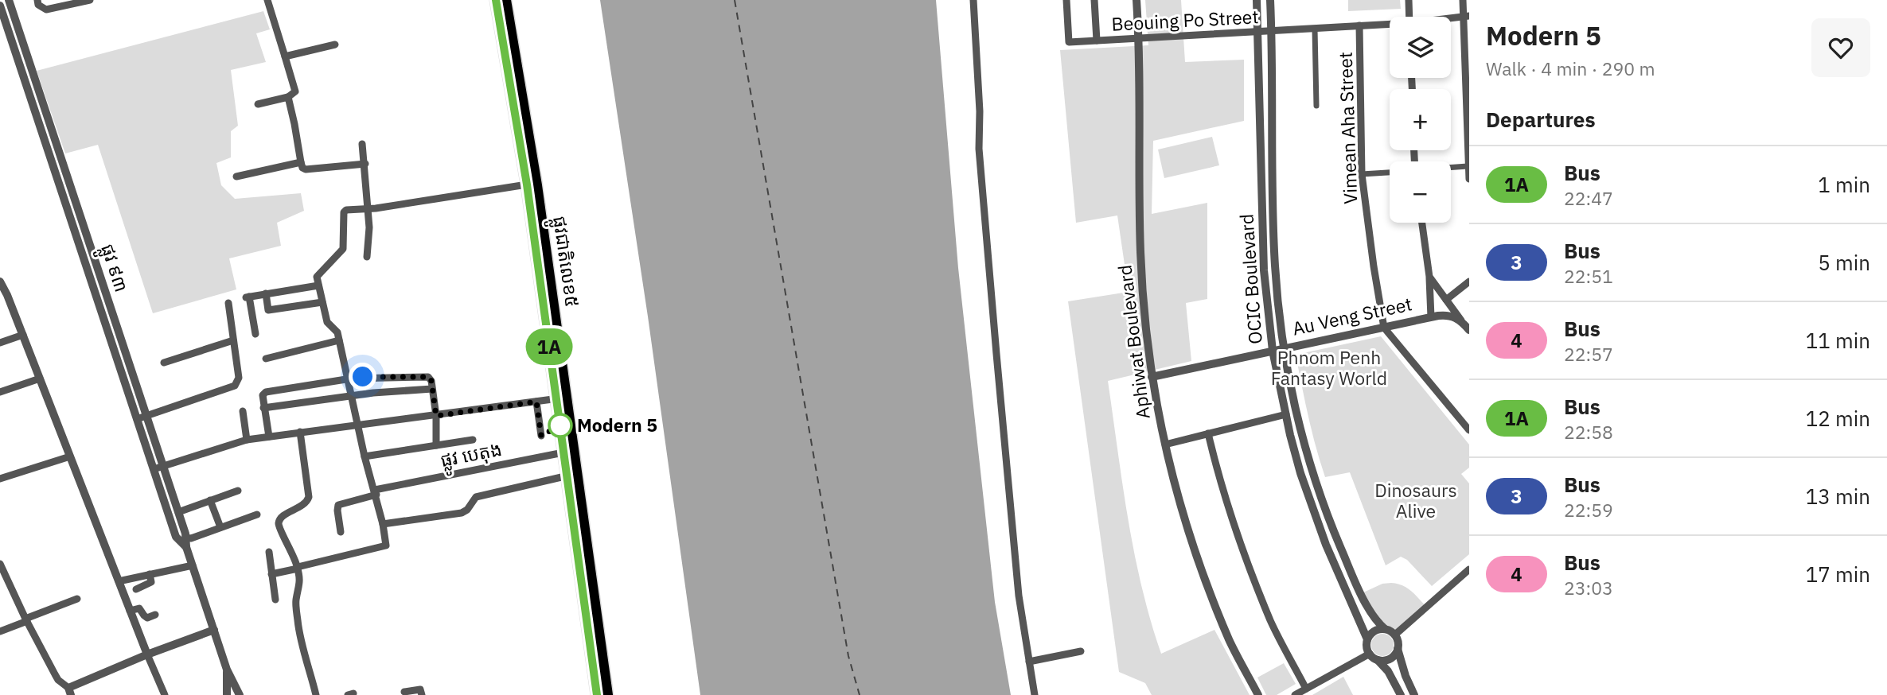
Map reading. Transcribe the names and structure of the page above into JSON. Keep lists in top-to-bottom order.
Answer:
{
  "streets": {
    "highway": ["ផ្លូវជាតិលេខ៥"],
    "street": [
      "Beouing Po Street",
      "Vimean Aha Street",
      "ផ្លូវ ៩៣",
      "OCIC Boulevard",
      "Au Veng Street",
      "Aphiwat Boulevard",
      "ផ្លូវ បេតុង"
    ]
  },
  "crossings": [
    ["Beouing Po Street", "Vimean Aha Street"],
    ["Beouing Po Street", "OCIC Boulevard"],
    ["Beouing Po Street", "Aphiwat Boulevard"],
    ["Vimean Aha Street", "Au Veng Street"],
    ["ផ្លូវជាតិលេខ៥", "ផ្លូវ បេតុង"],
    ["OCIC Boulevard", "Au Veng Street"],
    ["Au Veng Street", "Aphiwat Boulevard"]
  ],
  "parks": ["Phnom Penh Fantasy World", "Dinosaurs Alive"],
  "places": ["Modern 5"],
  "lines": ["bus line 1A"],
  "page": {
    "on_map": "1A",
    "heading": [
      ["Modern 5", "Walk · 4 min · 290 m"],
      "Departures"
    ],
    "map_buttons": ["+", "−"],
    "list": [
      {
        "mark": "1A",
        "name": "Bus",
        "note": "22:47",
        "value": "1 min"
      },
      {
        "mark": "3",
        "name": "Bus",
        "note": "22:51",
        "value": "5 min"
      },
      {
        "mark": "4",
        "name": "Bus",
        "note": "22:57",
        "value": "11 min"
      },
      {
        "mark": "1A",
        "name": "Bus",
        "note": "22:58",
        "value": "12 min"
      },
      {
        "mark": "3",
        "name": "Bus",
        "note": "22:59",
        "value": "13 min"
      },
      {
        "mark": "4",
        "name": "Bus",
        "note": "23:03",
        "value": "17 min"
      }
    ]
  }
}
